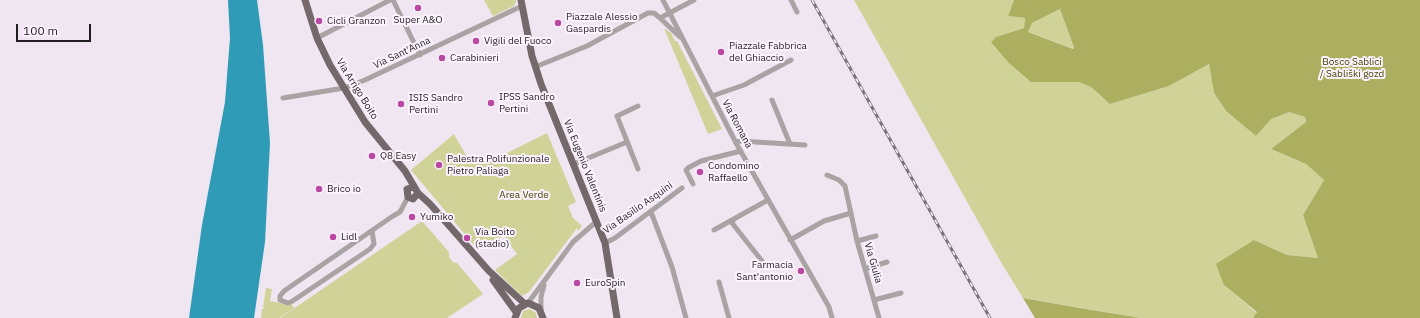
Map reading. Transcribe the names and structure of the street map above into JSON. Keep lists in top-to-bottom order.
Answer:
{
  "streets": {
    "main road": ["Via Arrigo Boito", "Via Eugenio Valentinis"],
    "street": [
      "Via Sant'Anna",
      "Via Romana",
      "Via Basilio Asquini",
      "Via Giulia"
    ]
  },
  "crossings": [
    ["Via Sant'Anna", "Via Arrigo Boito"],
    ["Via Sant'Anna", "Via Eugenio Valentinis"],
    ["Via Eugenio Valentinis", "Via Basilio Asquini"]
  ],
  "parks": ["Bosco Sablici / Sabliški gozd", "Area Verde"],
  "places": [
    "Super A&O",
    "Cicli Granzon",
    "Piazzale Alessio Gaspardis",
    "Vigili del Fuoco",
    "Piazzale Fabbrica del Ghiaccio",
    "Carabinieri",
    "IPSS Sandro Pertini",
    "ISIS Sandro Pertini",
    "Q8 Easy",
    "Palestra Polifunzionale Pietro Paliaga",
    "Condomino Raffaello",
    "Brico io",
    "Yumiko",
    "Lidl",
    "Via Boito (stadio)",
    "Farmacia Sant'antonio",
    "EuroSpin"
  ],
  "scale_bar": "100 m"
}
